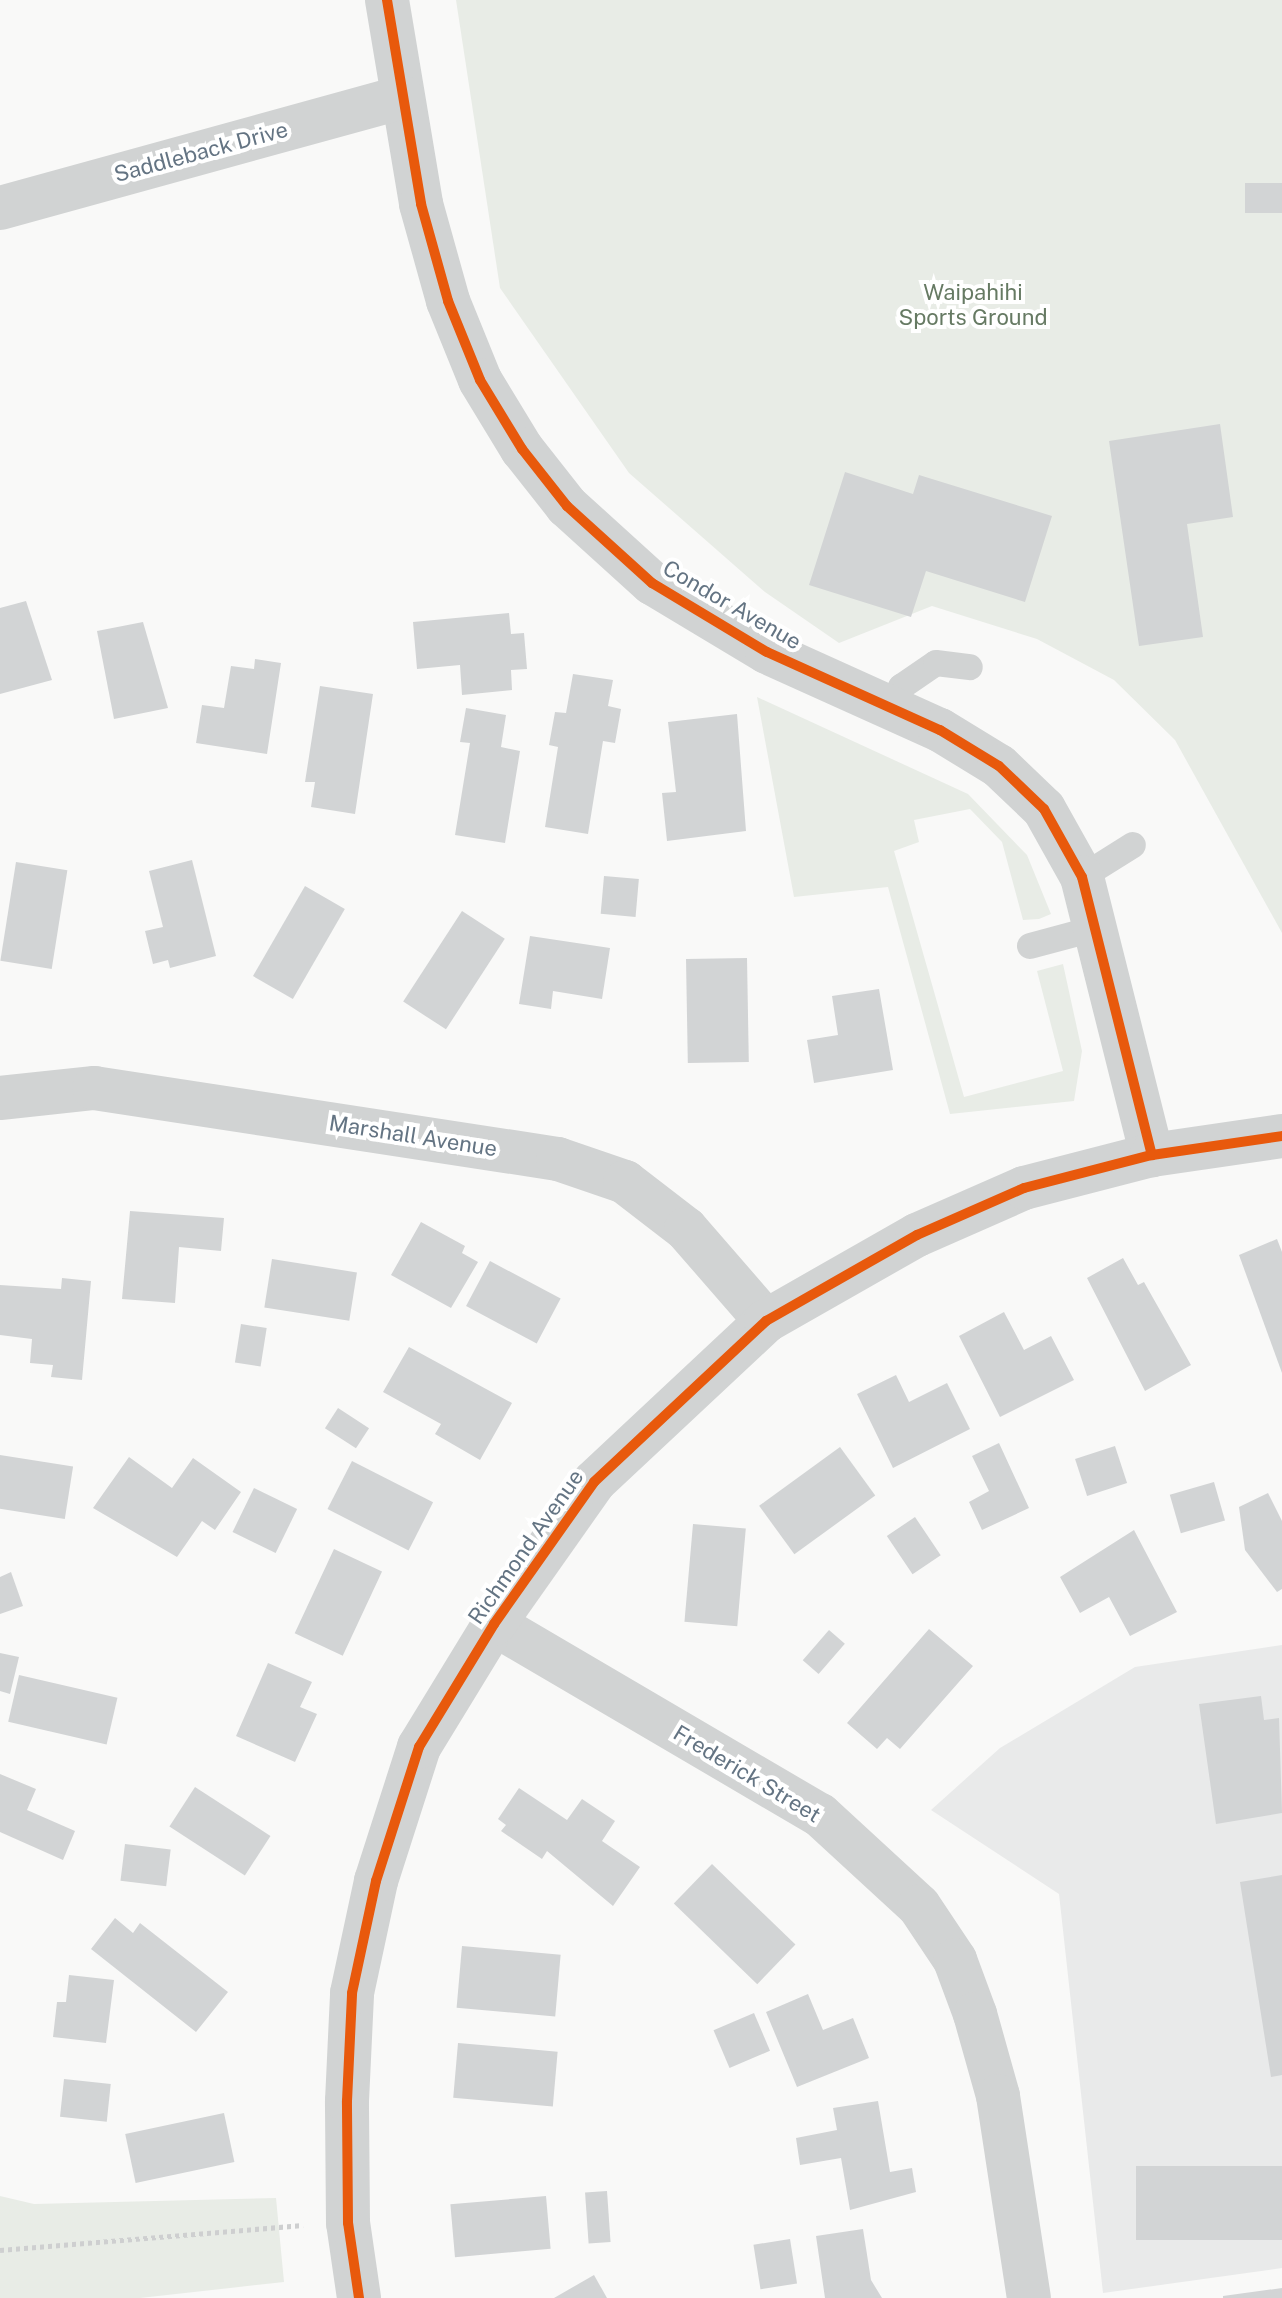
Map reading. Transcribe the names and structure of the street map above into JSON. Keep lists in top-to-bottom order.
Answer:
{
  "streets": {
    "street": [
      "Saddleback Drive",
      "Condor Avenue",
      "Marshall Avenue",
      "Richmond Avenue",
      "Frederick Street"
    ]
  },
  "crossings": [
    ["Saddleback Drive", "Condor Avenue"],
    ["Condor Avenue", "Richmond Avenue"],
    ["Marshall Avenue", "Richmond Avenue"],
    ["Richmond Avenue", "Frederick Street"]
  ],
  "parks": ["Waipahihi Sports Ground"]
}
